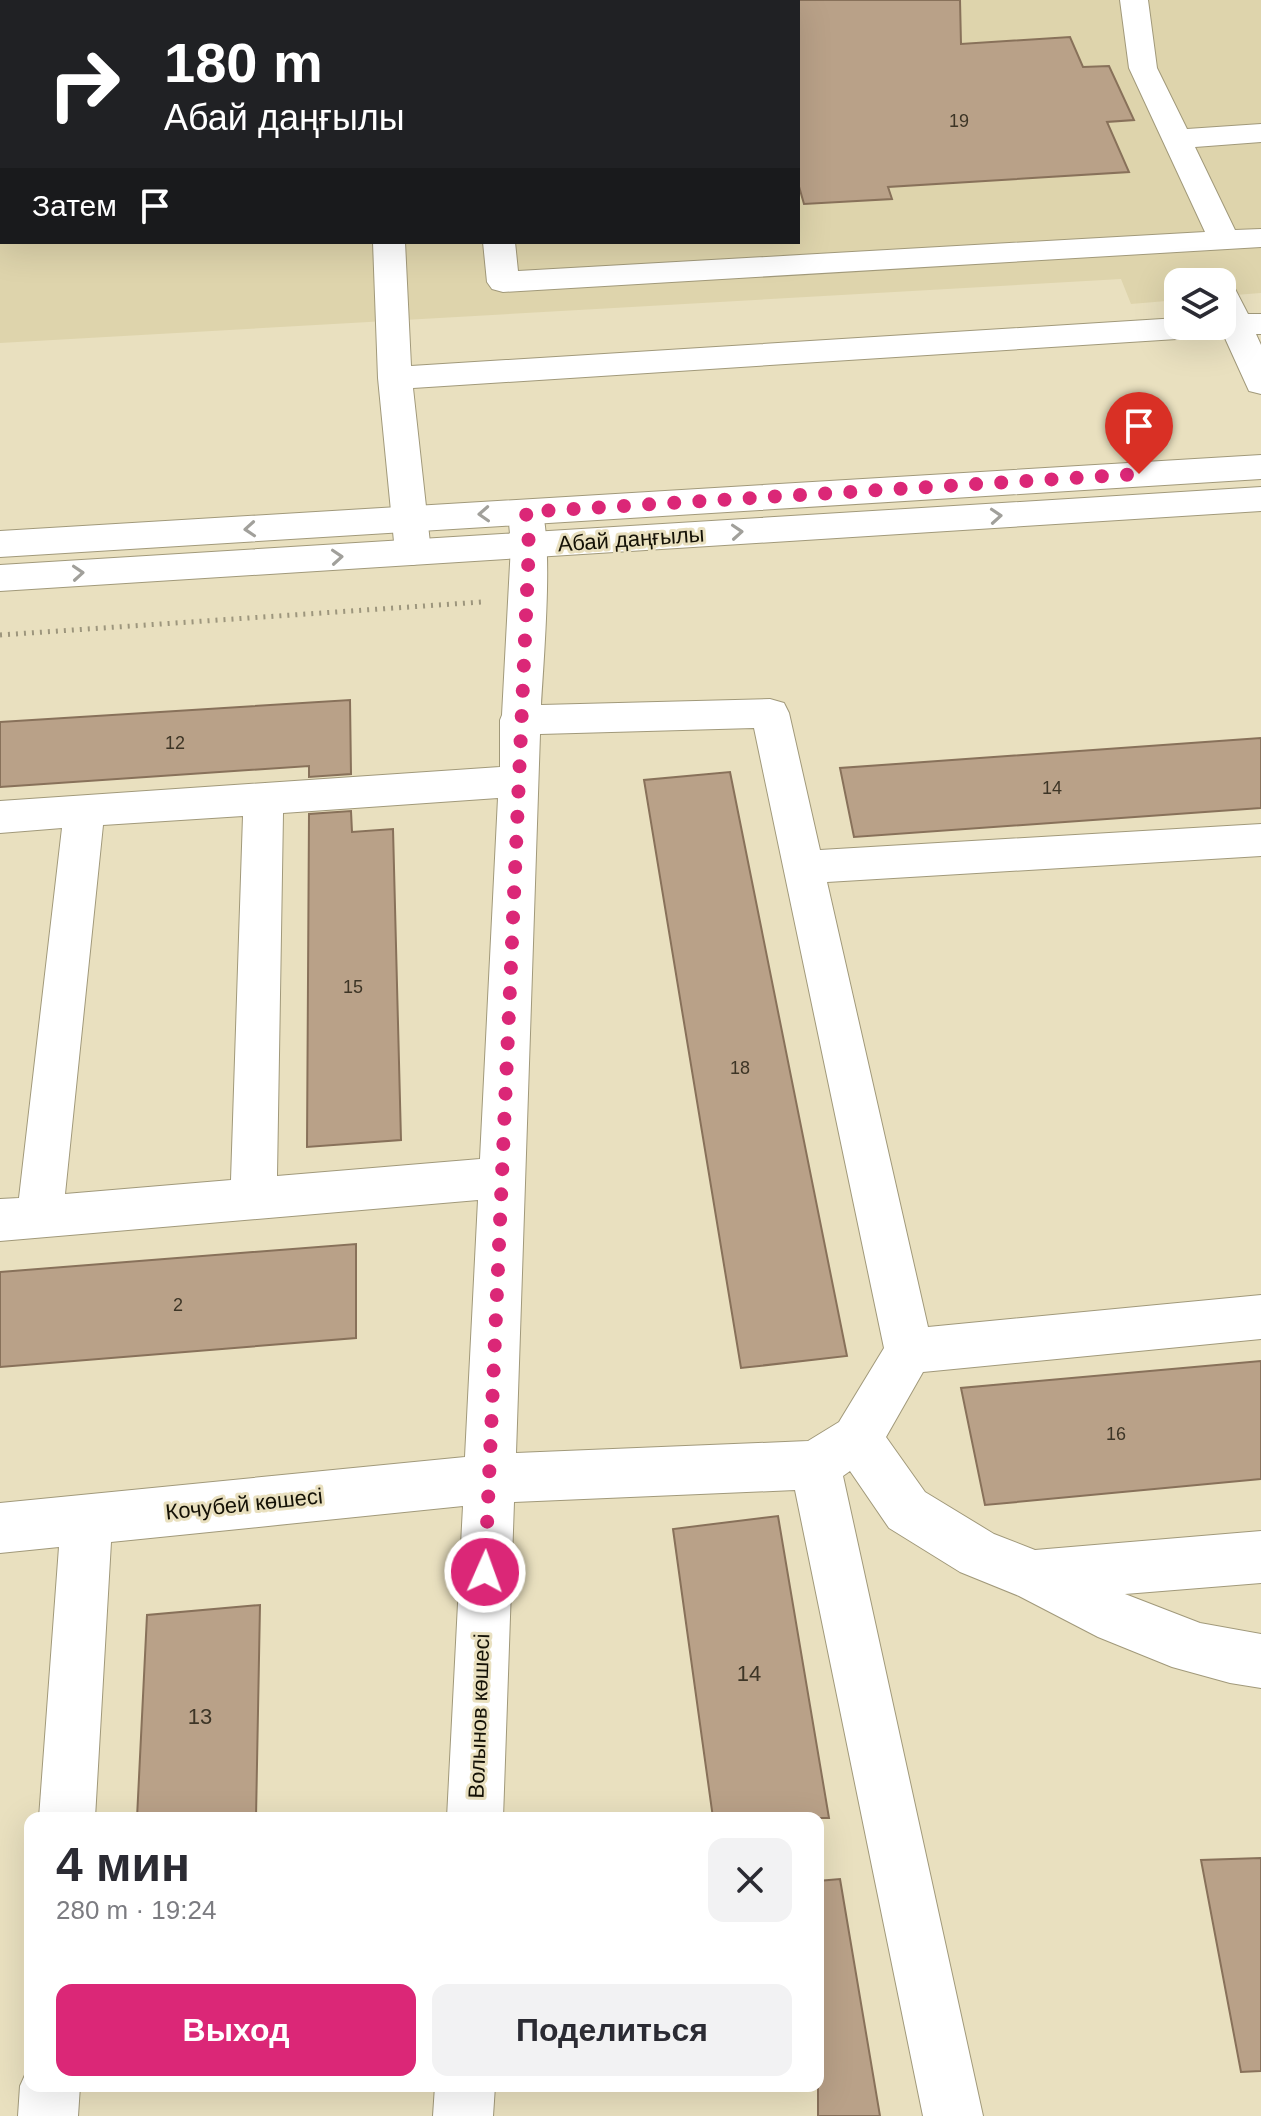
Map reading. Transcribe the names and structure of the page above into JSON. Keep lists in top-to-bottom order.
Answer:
{
  "streets": {
    "main road": ["Абай даңғылы", "Кочубей көшесі", "Волынов көшесі"]
  },
  "crossings": [
    ["Абай даңғылы", "Волынов көшесі"],
    ["Кочубей көшесі", "Волынов көшесі"]
  ],
  "house_numbers": [
    "19",
    "12",
    "14",
    "15",
    "18",
    "2",
    "16",
    "14",
    "13"
  ],
  "page": {
    "turn": ["180 m", "Абай даңғылы"],
    "then": "Затем",
    "heading": ["4 мин", "280 m · 19:24"],
    "buttons": ["Выход", "Поделиться"]
  }
}
